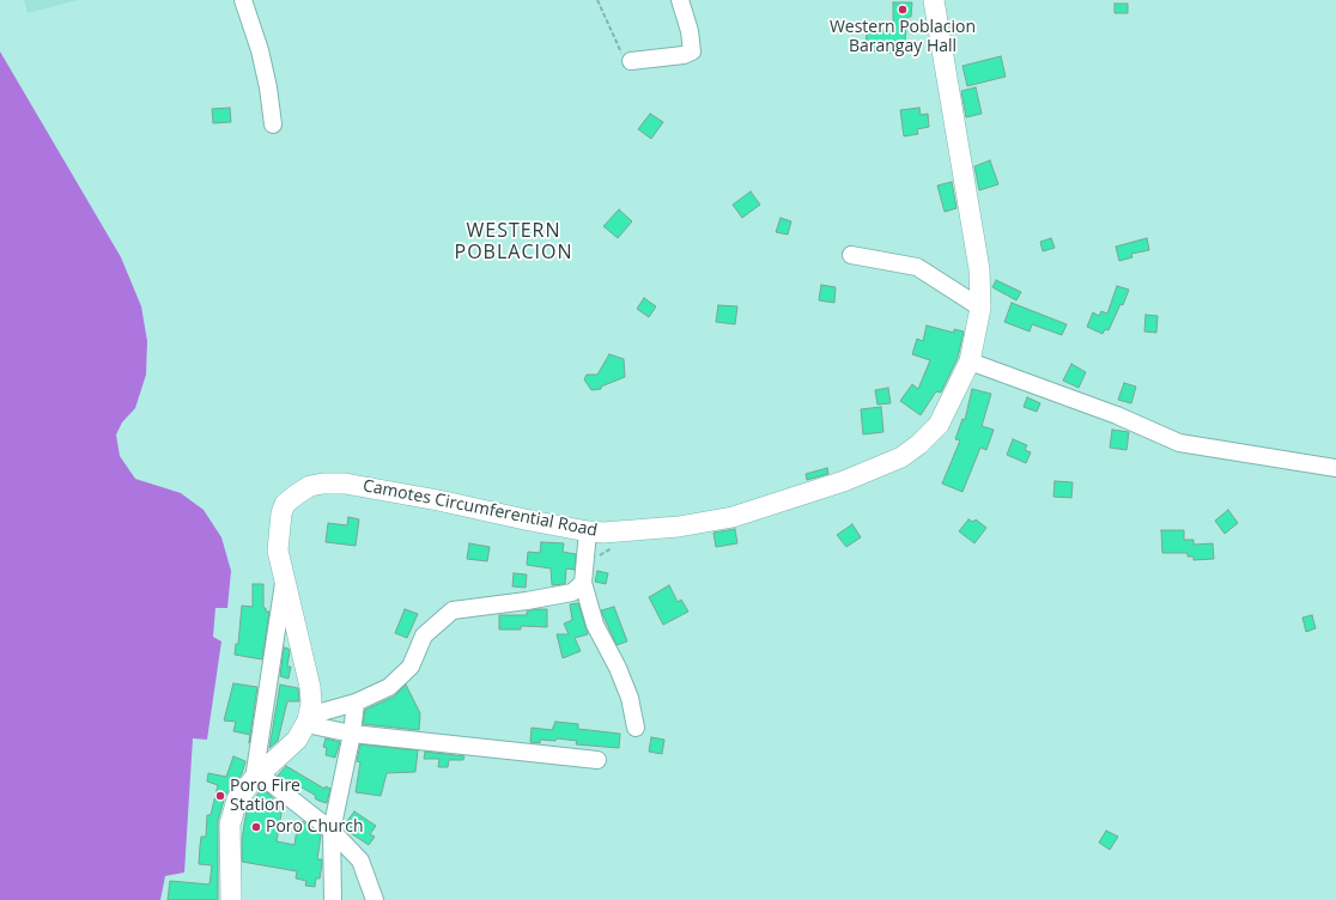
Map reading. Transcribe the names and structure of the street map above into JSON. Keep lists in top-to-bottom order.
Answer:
{
  "streets": {
    "main road": ["Camotes Circumferential Road"]
  },
  "districts": ["WESTERN POBLACION"],
  "places": ["Western Poblacion Barangay Hall", "Poro Fire Station", "Poro Church"]
}
